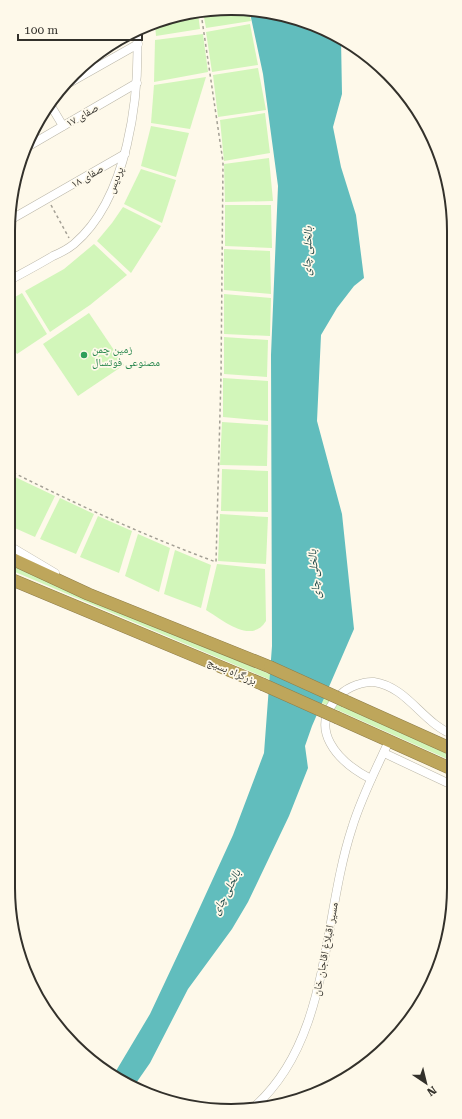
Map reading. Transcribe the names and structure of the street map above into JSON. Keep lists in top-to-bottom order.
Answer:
{
  "streets": {
    "highway": ["بزرگراه بسیج"],
    "street": [
      "صفای ۱۷",
      "صفای ۱۸",
      "پردیس",
      "مسیر اقبلاغ اقاجان خان"
    ]
  },
  "crossings": [
    ["صفای ۱۷", "پردیس"],
    ["صفای ۱۸", "پردیس"],
    ["بزرگراه بسیج", "مسیر اقبلاغ اقاجان خان"]
  ],
  "water": ["بالخلی چای"],
  "places": ["زمین چمن مصنوعی فوتسال"],
  "scale_bar": "100 m",
  "north": "bottom right"
}
